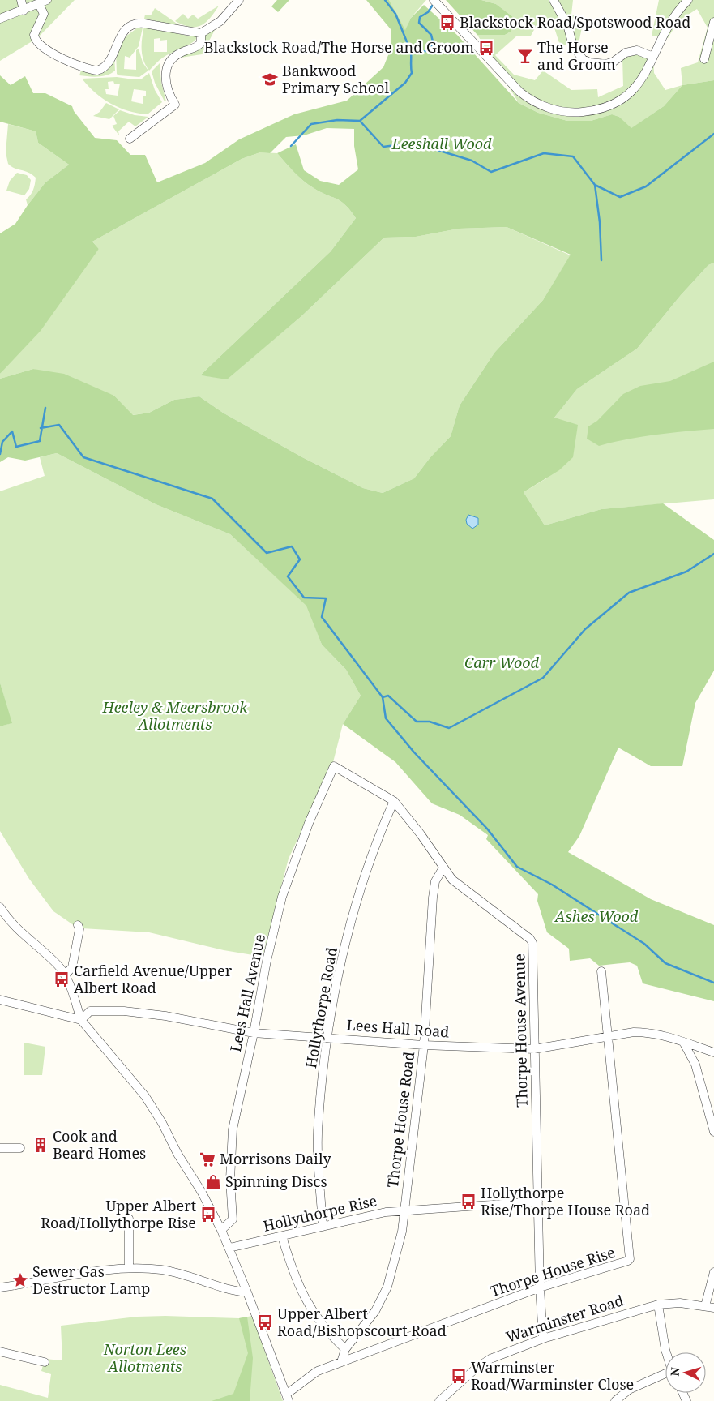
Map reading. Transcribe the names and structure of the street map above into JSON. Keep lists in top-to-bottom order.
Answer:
{
  "streets": {
    "street": [
      "Lees Hall Avenue",
      "Hollythorpe Road",
      "Lees Hall Road",
      "Thorpe House Avenue",
      "Thorpe House Road",
      "Hollythorpe Rise",
      "Thorpe House Rise",
      "Warminster Road"
    ]
  },
  "crossings": [
    ["Lees Hall Avenue", "Lees Hall Road"],
    ["Lees Hall Avenue", "Thorpe House Avenue"],
    ["Hollythorpe Road", "Lees Hall Road"],
    ["Hollythorpe Road", "Thorpe House Avenue"],
    ["Hollythorpe Road", "Hollythorpe Rise"],
    ["Lees Hall Road", "Thorpe House Avenue"],
    ["Lees Hall Road", "Thorpe House Road"],
    ["Lees Hall Road", "Thorpe House Rise"],
    ["Thorpe House Avenue", "Thorpe House Road"],
    ["Thorpe House Avenue", "Hollythorpe Rise"],
    ["Thorpe House Avenue", "Thorpe House Rise"],
    ["Thorpe House Avenue", "Warminster Road"],
    ["Thorpe House Road", "Hollythorpe Rise"],
    ["Thorpe House Road", "Thorpe House Rise"]
  ],
  "parks": [
    "Leeshall Wood",
    "Carr Wood",
    "Heeley & Meersbrook Allotments",
    "Ashes Wood",
    "Norton Lees Allotments"
  ],
  "places": {
    "bus stop": [
      "Blackstock Road/Spotswood Road",
      "Blackstock Road/The Horse and Groom",
      "Carfield Avenue/Upper Albert Road",
      "Hollythorpe Rise/Thorpe House Road",
      "Upper Albert Road/Hollythorpe Rise",
      "Upper Albert Road/Bishopscourt Road",
      "Warminster Road/Warminster Close"
    ],
    "bar": ["The Horse and Groom"],
    "school or university": ["Bankwood Primary School"],
    "building": ["Cook and Beard Homes"],
    "supermarket": ["Morrisons Daily"],
    "shop": ["Spinning Discs"],
    "place": ["Sewer Gas Destructor Lamp"]
  },
  "north": "left"
}
